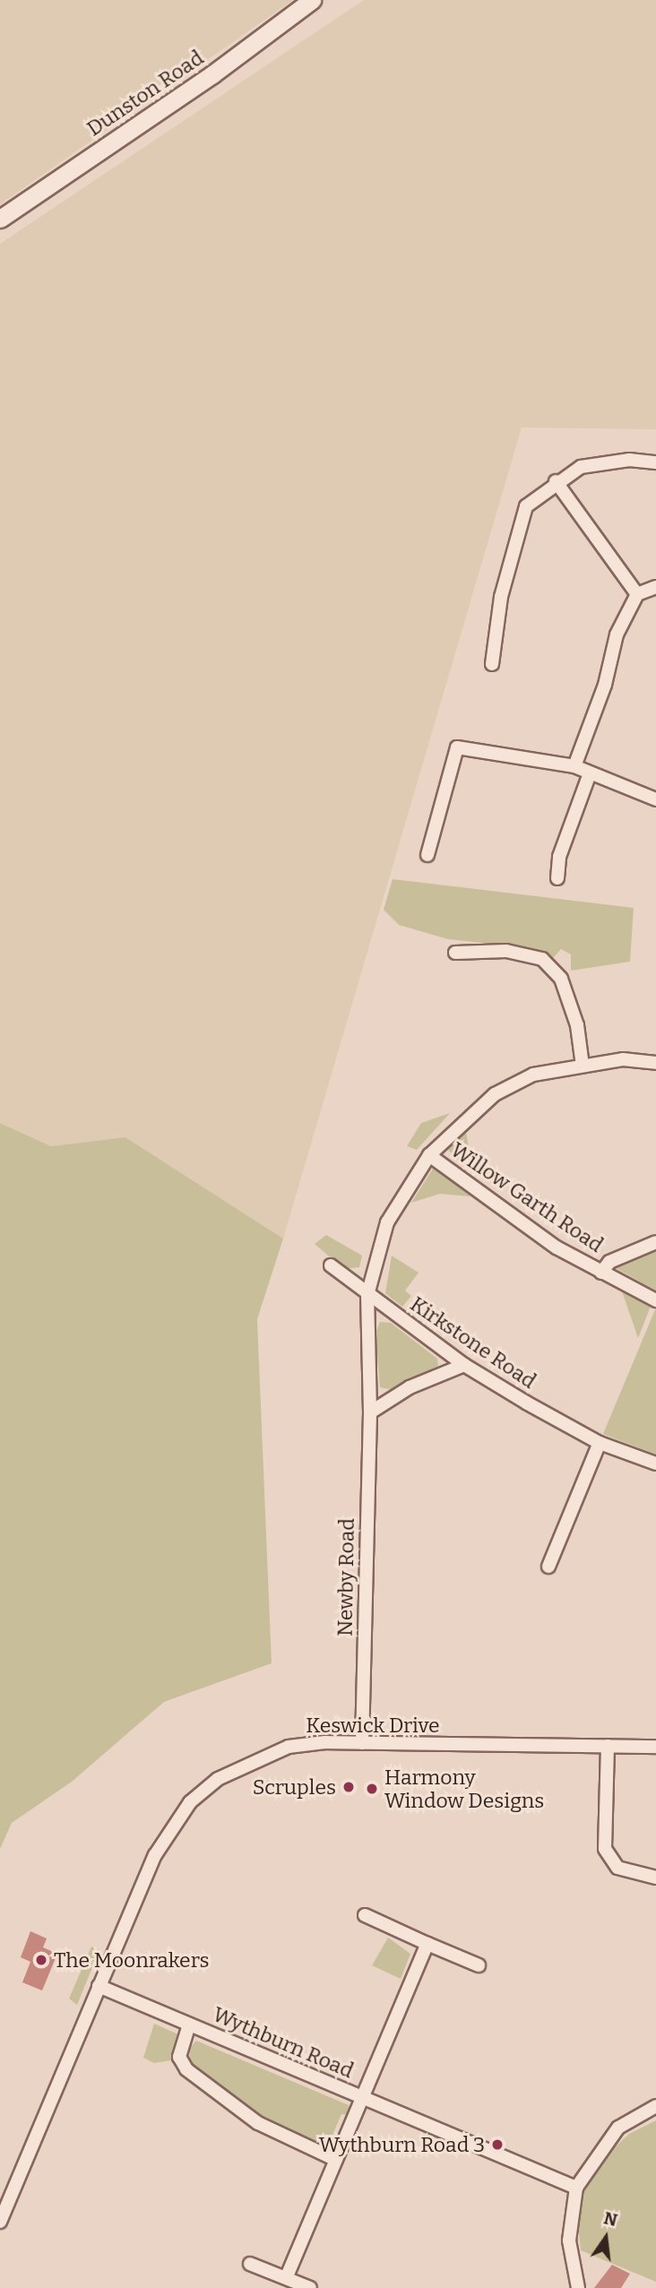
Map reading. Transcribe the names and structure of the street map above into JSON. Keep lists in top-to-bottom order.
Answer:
{
  "streets": {
    "main road": ["Dunston Road"],
    "street": [
      "Willow Garth Road",
      "Kirkstone Road",
      "Newby Road",
      "Keswick Drive",
      "Wythburn Road"
    ]
  },
  "crossings": [
    ["Willow Garth Road", "Newby Road"],
    ["Kirkstone Road", "Newby Road"],
    ["Newby Road", "Keswick Drive"],
    ["Keswick Drive", "Wythburn Road"]
  ],
  "places": [
    "Scruples",
    "Harmony Window Designs",
    "The Moonrakers",
    "Wythburn Road 3"
  ],
  "north": "top"
}
